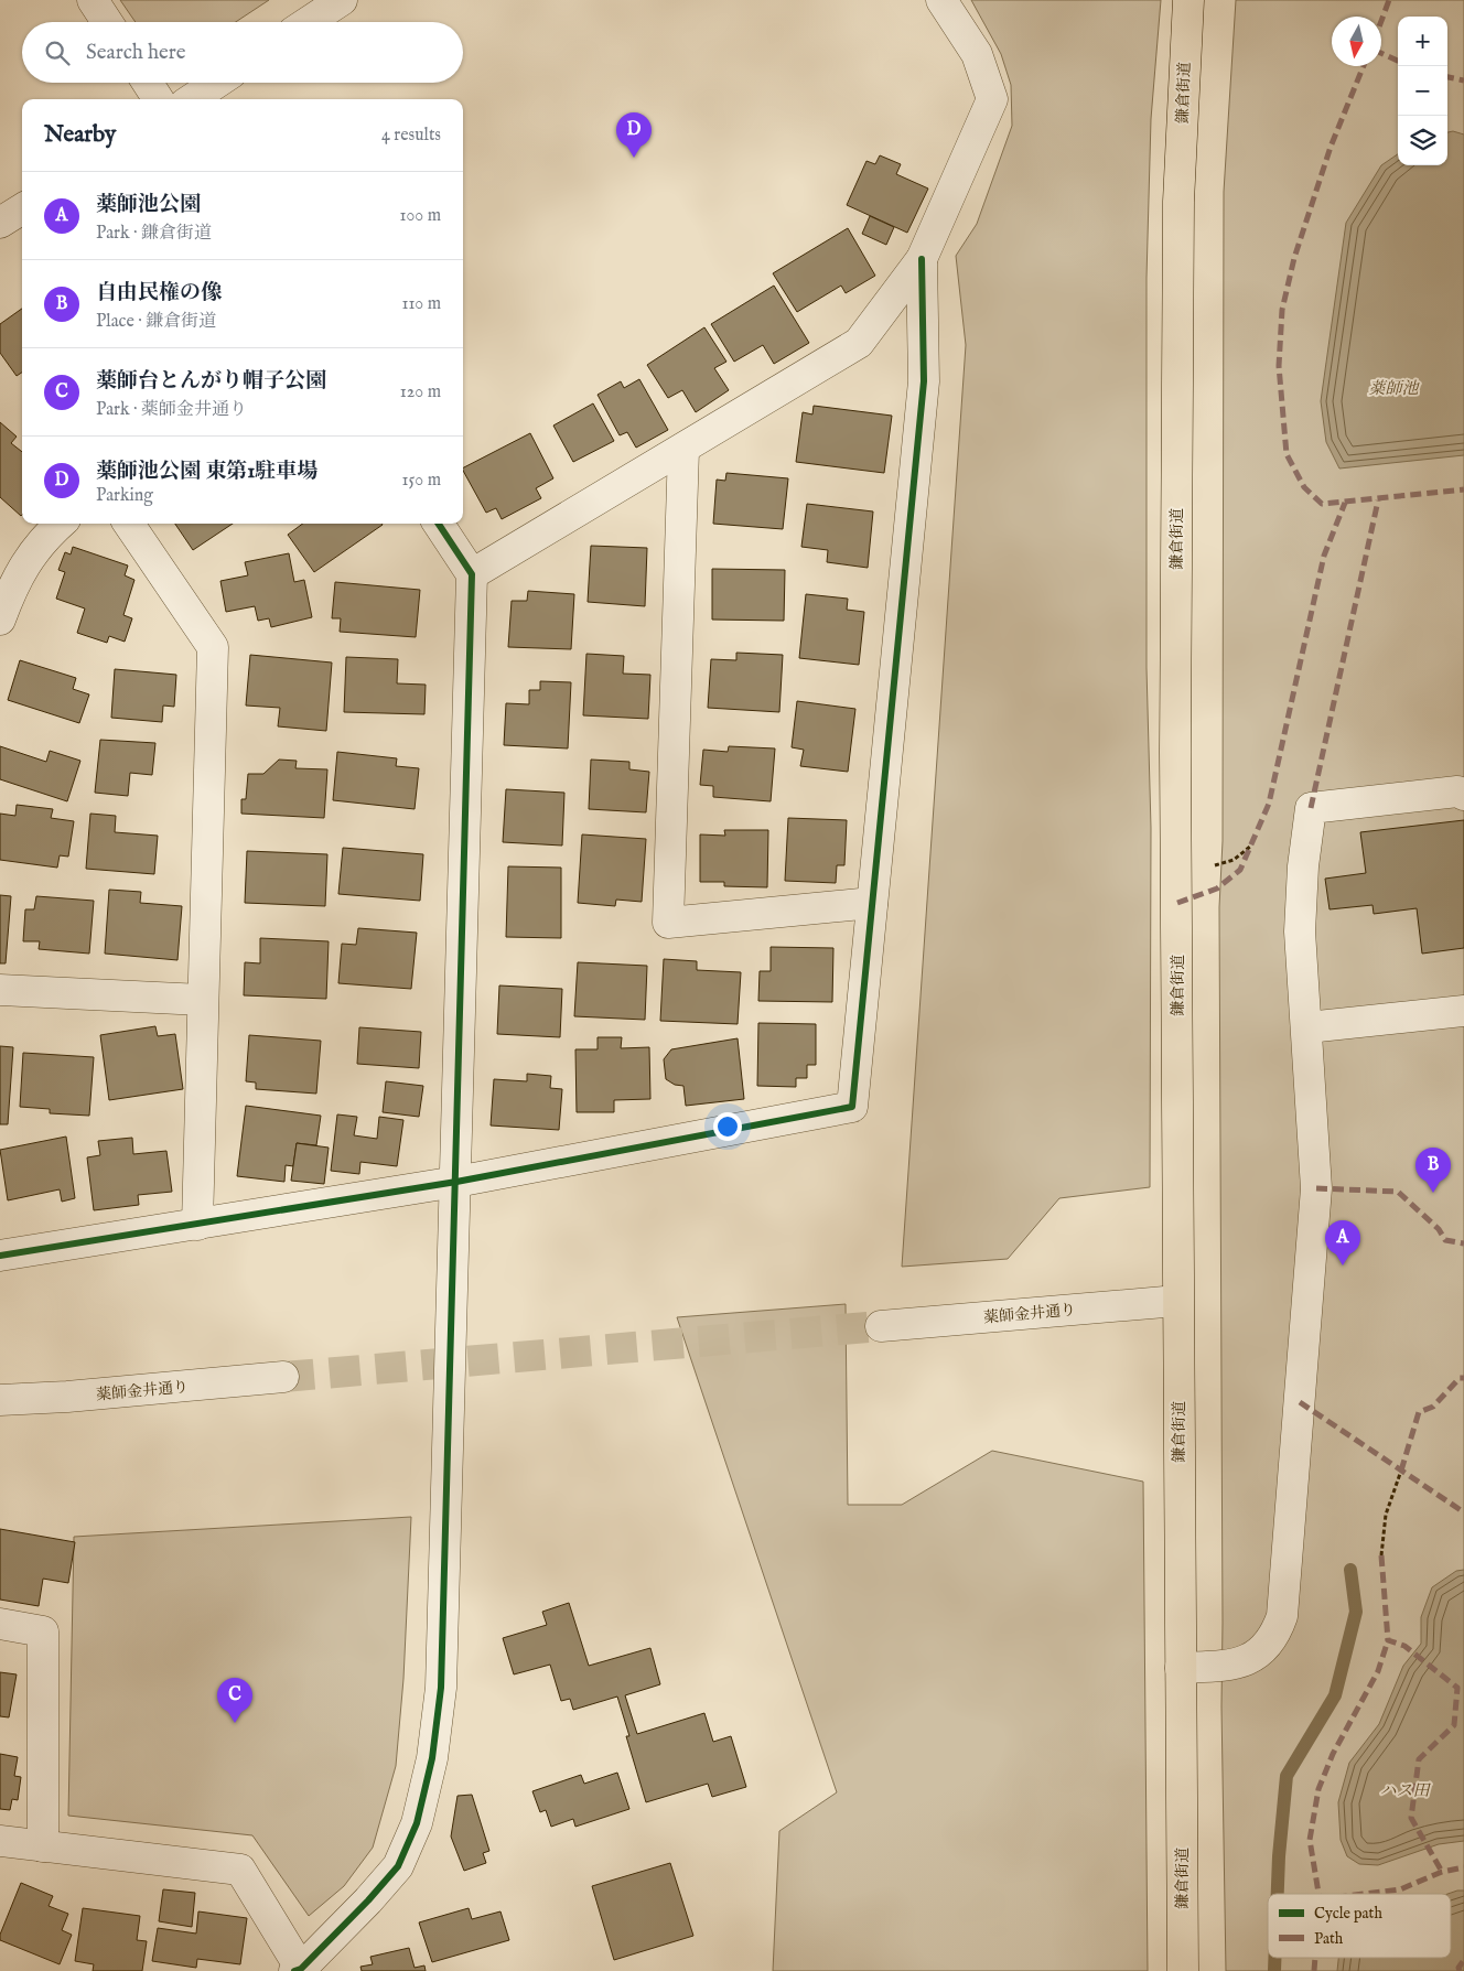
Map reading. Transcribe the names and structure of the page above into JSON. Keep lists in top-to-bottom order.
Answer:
{
  "streets": {
    "main road": ["鎌倉街道"],
    "street": ["薬師金井通り"]
  },
  "crossings": [
    ["鎌倉街道", "薬師金井通り"]
  ],
  "water": ["薬師池", "ハス田"],
  "legend": ["Cycle path", "Path"],
  "north": "bottom",
  "page": {
    "map_buttons": ["+", "−"],
    "search": "Search here",
    "heading": ["Nearby", "4 results"],
    "pins": [
      "D",
      "B",
      "A",
      "C"
    ],
    "list": [
      {
        "mark": "A",
        "name": "薬師池公園",
        "note": "Park · 鎌倉街道",
        "value": "100 m"
      },
      {
        "mark": "B",
        "name": "自由民権の像",
        "note": "Place · 鎌倉街道",
        "value": "110 m"
      },
      {
        "mark": "C",
        "name": "薬師台とんがり帽子公園",
        "note": "Park · 薬師金井通り",
        "value": "120 m"
      },
      {
        "mark": "D",
        "name": "薬師池公園 東第1駐車場",
        "note": "Parking",
        "value": "150 m"
      }
    ]
  }
}
